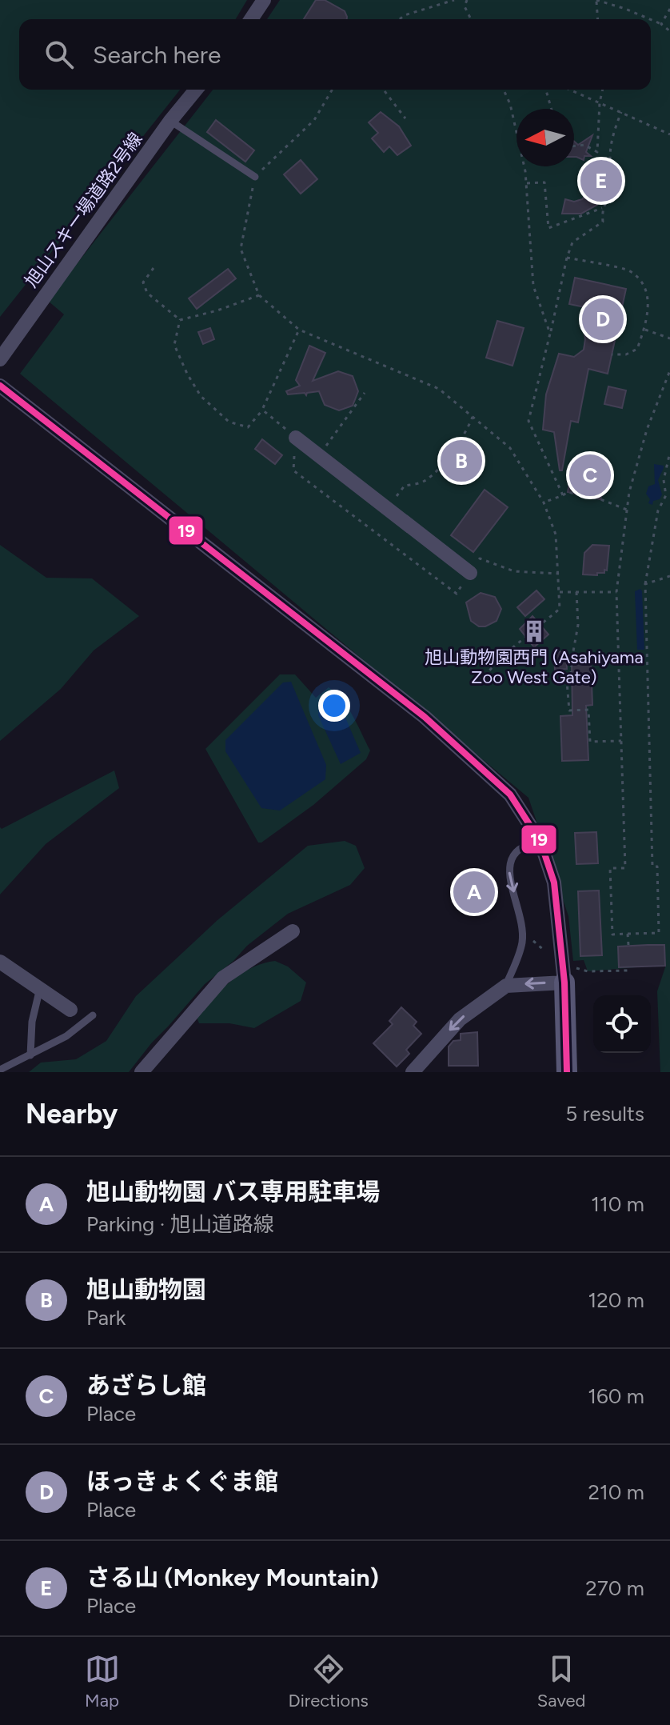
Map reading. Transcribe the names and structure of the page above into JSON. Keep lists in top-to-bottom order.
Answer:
{
  "streets": {
    "street": ["旭山スキー場道路2号線"]
  },
  "places": {
    "building": ["旭山動物園西門 (Asahiyama Zoo West Gate)"]
  },
  "lines": ["transit line 19"],
  "north": "left",
  "page": {
    "search": "Search here",
    "pins": [
      "E",
      "D",
      "B",
      "C",
      "A"
    ],
    "heading": ["Nearby", "5 results"],
    "list": [
      {
        "mark": "A",
        "name": "旭山動物園 バス専用駐車場",
        "note": "Parking · 旭山道路線",
        "value": "110 m"
      },
      {
        "mark": "B",
        "name": "旭山動物園",
        "note": "Park",
        "value": "120 m"
      },
      {
        "mark": "C",
        "name": "あざらし館",
        "note": "Place",
        "value": "160 m"
      },
      {
        "mark": "D",
        "name": "ほっきょくぐま館",
        "note": "Place",
        "value": "210 m"
      },
      {
        "mark": "E",
        "name": "さる山 (Monkey Mountain)",
        "note": "Place",
        "value": "270 m"
      }
    ],
    "nav": ["Map", "Directions", "Saved"]
  }
}
